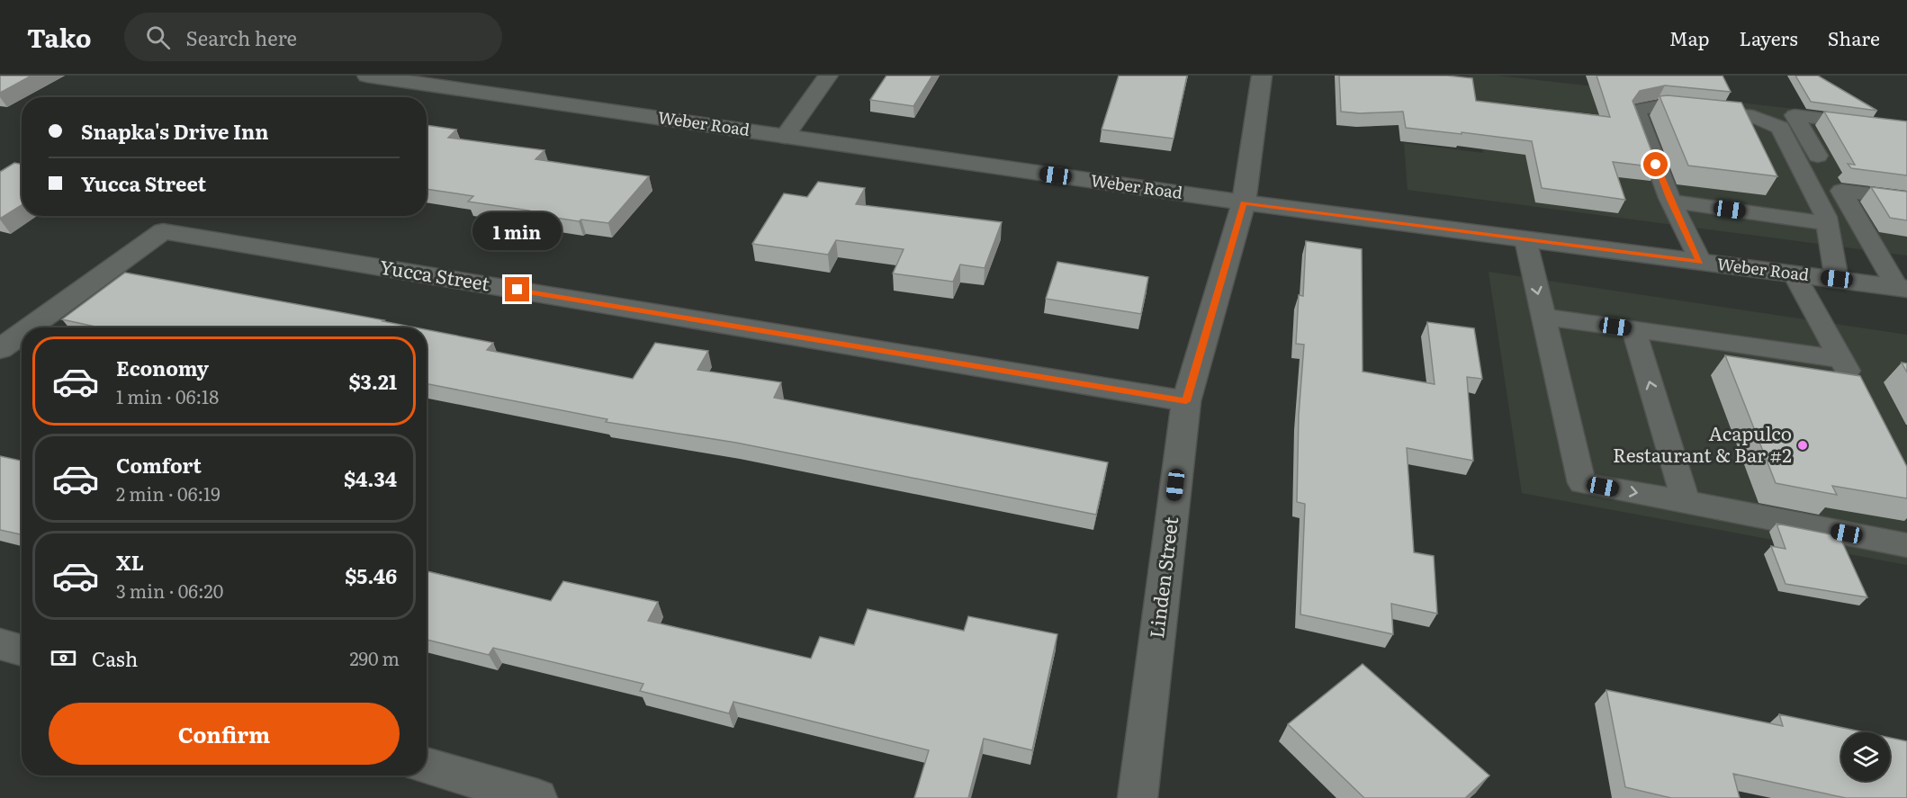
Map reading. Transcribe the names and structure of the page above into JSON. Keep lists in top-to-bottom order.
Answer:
{
  "streets": {
    "street": ["Weber Road", "Yucca Street", "Linden Street"]
  },
  "crossings": [
    ["Weber Road", "Linden Street"],
    ["Yucca Street", "Linden Street"]
  ],
  "places": ["Acapulco Restaurant & Bar #2"],
  "page": {
    "header": "Tako",
    "search": "Search here",
    "nav": ["Map", "Layers", "Share"],
    "banner": ["Snapka's Drive Inn", "Yucca Street"],
    "bubble": "1 min",
    "list": [
      {
        "name": "Economy",
        "note": "1 min · 06:18",
        "value": "$3.21"
      },
      {
        "name": "Comfort",
        "note": "2 min · 06:19",
        "value": "$4.34"
      },
      {
        "name": "XL",
        "note": "3 min · 06:20",
        "value": "$5.46"
      }
    ],
    "pay": ["Cash", "290 m"],
    "buttons": "Confirm"
  }
}
